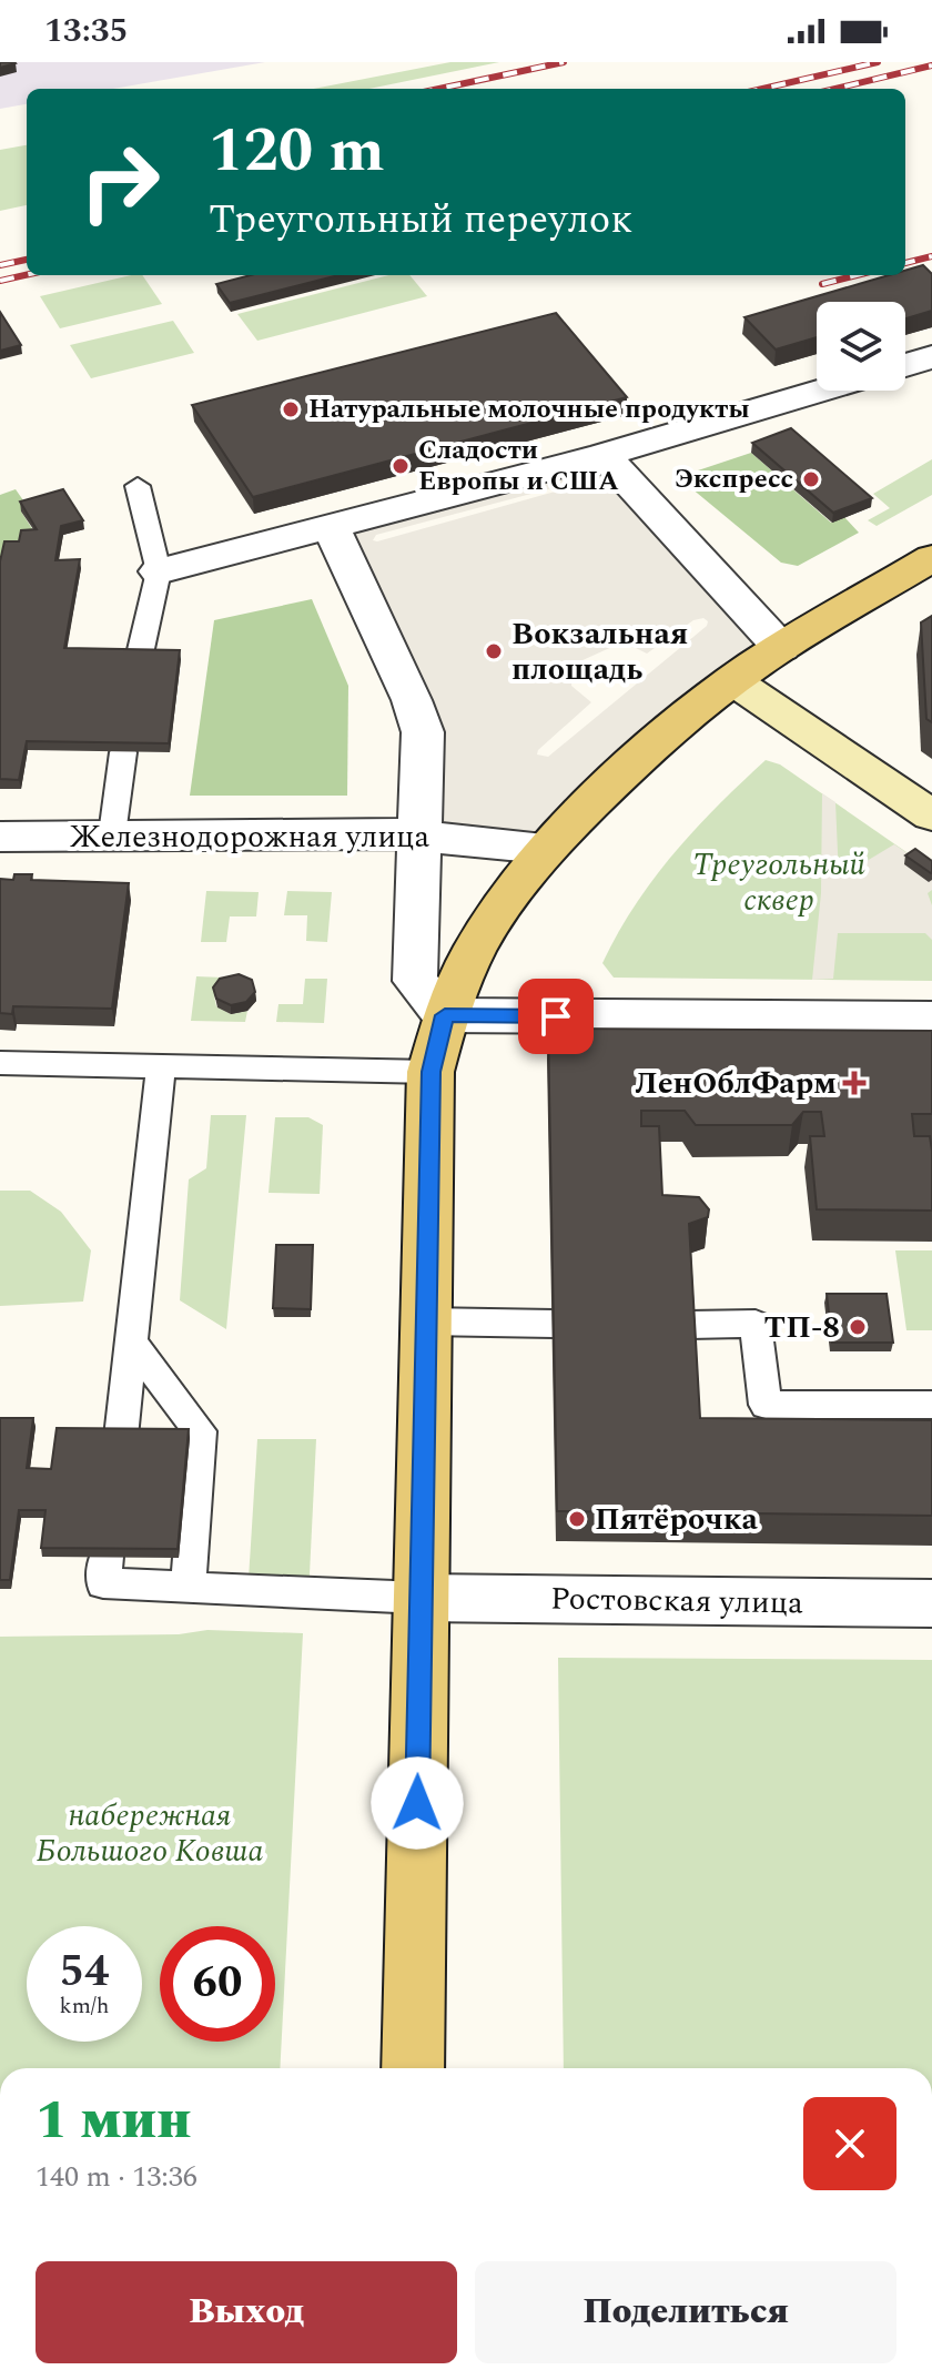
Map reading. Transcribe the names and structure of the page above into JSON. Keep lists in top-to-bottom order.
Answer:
{
  "streets": {
    "street": ["Железнодорожная улица", "Ростовская улица"]
  },
  "parks": ["Треугольный сквер", "набережная Большого Ковша"],
  "places": {
    "other": [
      "Натуральные молочные продукты",
      "Сладости Европы и США",
      "Экспресс",
      "Вокзальная площадь",
      "ТП-8",
      "Пятёрочка"
    ],
    "health": ["ЛенОблФарм"]
  },
  "page": {
    "status": "13:35",
    "turn": ["120 m", "Треугольный переулок"],
    "speed": "54 km/h",
    "limit": "60",
    "heading": ["1 мин", "140 m · 13:36"],
    "buttons": ["Выход", "Поделиться"]
  }
}
